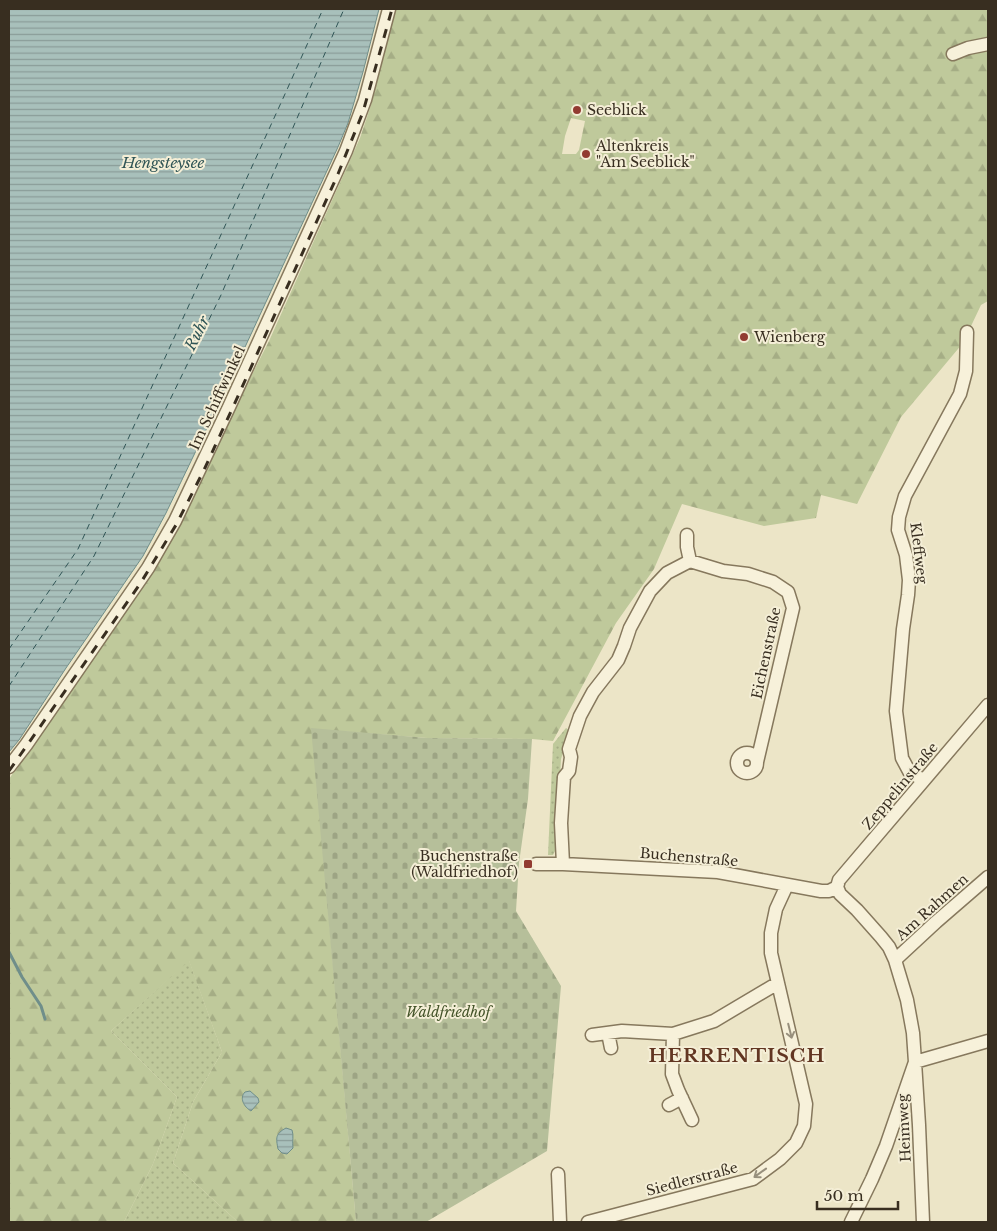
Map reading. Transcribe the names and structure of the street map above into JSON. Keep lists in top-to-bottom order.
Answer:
{
  "streets": {
    "street": [
      "Im Schiffwinkel",
      "Kleffweg",
      "Eichenstraße",
      "Zeppelinstraße",
      "Buchenstraße",
      "Am Rahmen",
      "Heimweg",
      "Siedlerstraße"
    ]
  },
  "crossings": [
    ["Kleffweg", "Zeppelinstraße"],
    ["Zeppelinstraße", "Buchenstraße"],
    ["Zeppelinstraße", "Heimweg"],
    ["Buchenstraße", "Heimweg"],
    ["Buchenstraße", "Siedlerstraße"],
    ["Am Rahmen", "Heimweg"]
  ],
  "districts": ["HERRENTISCH"],
  "water": ["Hengsteysee", "Ruhr"],
  "parks": ["Waldfriedhof"],
  "places": {
    "other": ["Seeblick", "Altenkreis \"Am Seeblick\"", "Wienberg"],
    "transit": ["Buchenstraße (Waldfriedhof)"]
  },
  "scale_bar": "50 m"
}
